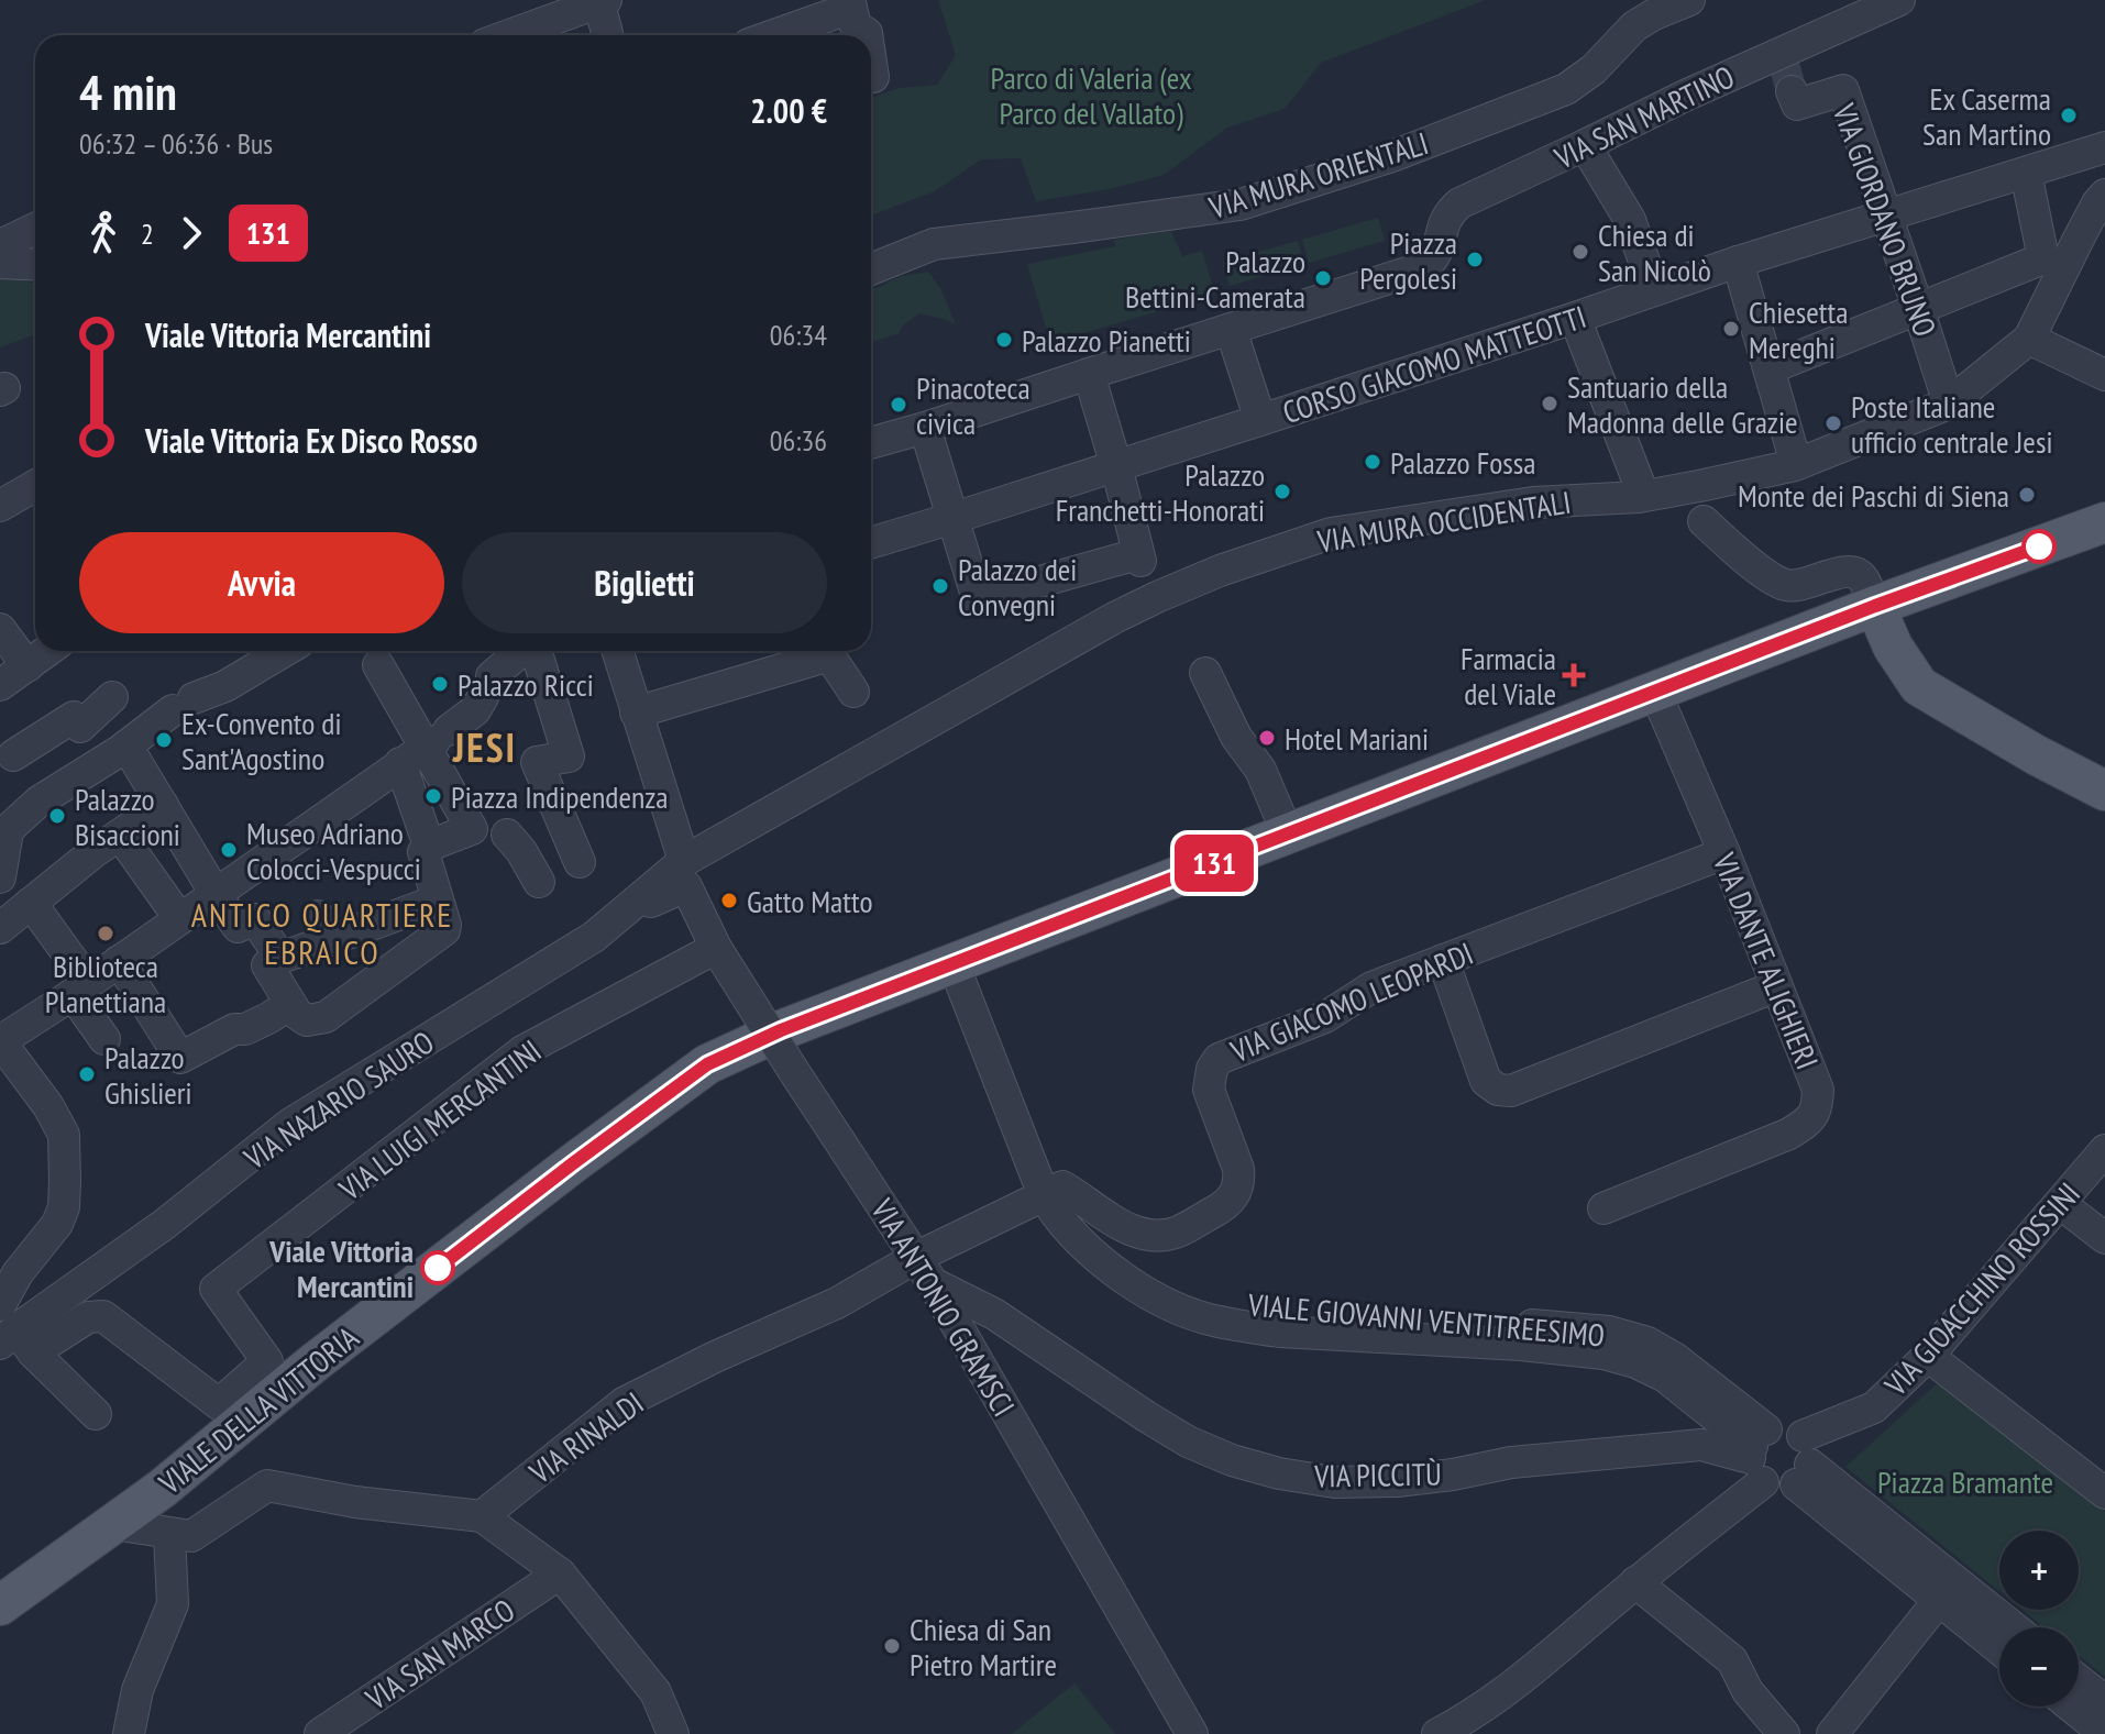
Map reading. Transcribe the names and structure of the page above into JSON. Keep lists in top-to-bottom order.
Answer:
{
  "streets": {
    "main road": ["VIALE DELLA VITTORIA"],
    "street": [
      "VIA SAN MARTINO",
      "VIA MURA ORIENTALI",
      "VIA GIORDANO BRUNO",
      "CORSO GIACOMO MATTEOTTI",
      "VIA MURA OCCIDENTALI",
      "VIA DANTE ALIGHIERI",
      "VIA GIACOMO LEOPARDI",
      "VIA NAZARIO SAURO",
      "VIA LUIGI MERCANTINI",
      "VIA GIOACCHINO ROSSINI",
      "VIA ANTONIO GRAMSCI",
      "VIALE GIOVANNI VENTITREESIMO",
      "VIA RINALDI",
      "VIA PICCITÙ",
      "VIA SAN MARCO"
    ]
  },
  "crossings": [
    ["VIA SAN MARTINO", "VIA GIORDANO BRUNO"],
    ["VIA GIORDANO BRUNO", "CORSO GIACOMO MATTEOTTI"],
    ["VIA GIORDANO BRUNO", "VIA MURA OCCIDENTALI"],
    ["VIA MURA OCCIDENTALI", "VIA NAZARIO SAURO"],
    ["VIA MURA OCCIDENTALI", "VIA ANTONIO GRAMSCI"],
    ["VIA DANTE ALIGHIERI", "VIA GIACOMO LEOPARDI"],
    ["VIA DANTE ALIGHIERI", "VIALE DELLA VITTORIA"],
    ["VIA GIACOMO LEOPARDI", "VIALE GIOVANNI VENTITREESIMO"],
    ["VIA GIACOMO LEOPARDI", "VIA RINALDI"],
    ["VIA NAZARIO SAURO", "VIA LUIGI MERCANTINI"],
    ["VIA NAZARIO SAURO", "VIA ANTONIO GRAMSCI"],
    ["VIA LUIGI MERCANTINI", "VIA ANTONIO GRAMSCI"],
    ["VIA GIOACCHINO ROSSINI", "VIALE GIOVANNI VENTITREESIMO"],
    ["VIA ANTONIO GRAMSCI", "VIA RINALDI"],
    ["VIA ANTONIO GRAMSCI", "VIA PICCITÙ"],
    ["VIALE GIOVANNI VENTITREESIMO", "VIALE DELLA VITTORIA"],
    ["VIALE GIOVANNI VENTITREESIMO", "VIA RINALDI"],
    ["VIALE GIOVANNI VENTITREESIMO", "VIA PICCITÙ"],
    ["VIA RINALDI", "VIA PICCITÙ"]
  ],
  "districts": ["JESI", "ANTICO QUARTIERE EBRAICO"],
  "parks": ["Parco di Valeria (ex Parco del Vallato)", "Piazza Bramante"],
  "places": {
    "other": [
      "Ex Caserma San Martino",
      "Chiesa di San Nicolò",
      "Piazza Pergolesi",
      "Palazzo Bettini-Camerata",
      "Chiesetta Mereghi",
      "Palazzo Pianetti",
      "Santuario della Madonna delle Grazie",
      "Pinacoteca civica",
      "Poste Italiane ufficio centrale Jesi",
      "Palazzo Fossa",
      "Palazzo Franchetti-Honorati",
      "Monte dei Paschi di Siena",
      "Palazzo dei Convegni",
      "Palazzo Ricci",
      "Hotel Mariani",
      "Ex-Convento di Sant'Agostino",
      "Piazza Indipendenza",
      "Palazzo Bisaccioni",
      "Museo Adriano Colocci-Vespucci",
      "Gatto Matto",
      "Biblioteca Planettiana",
      "Palazzo Ghislieri",
      "Viale Vittoria Mercantini",
      "Chiesa di San Pietro Martire"
    ],
    "health": ["Farmacia del Viale"]
  },
  "lines": ["bus line 131"],
  "page": {
    "on_map": "131",
    "heading": ["4 min", "06:32 – 06:36 · Bus", "2.00 €"],
    "legs": ["2", "131"],
    "list": [
      {
        "name": "Viale Vittoria Mercantini",
        "value": "06:34"
      },
      {
        "name": "Viale Vittoria Ex Disco Rosso",
        "value": "06:36"
      }
    ],
    "buttons": ["Avvia", "Biglietti"],
    "map_buttons": ["+", "−"]
  }
}
